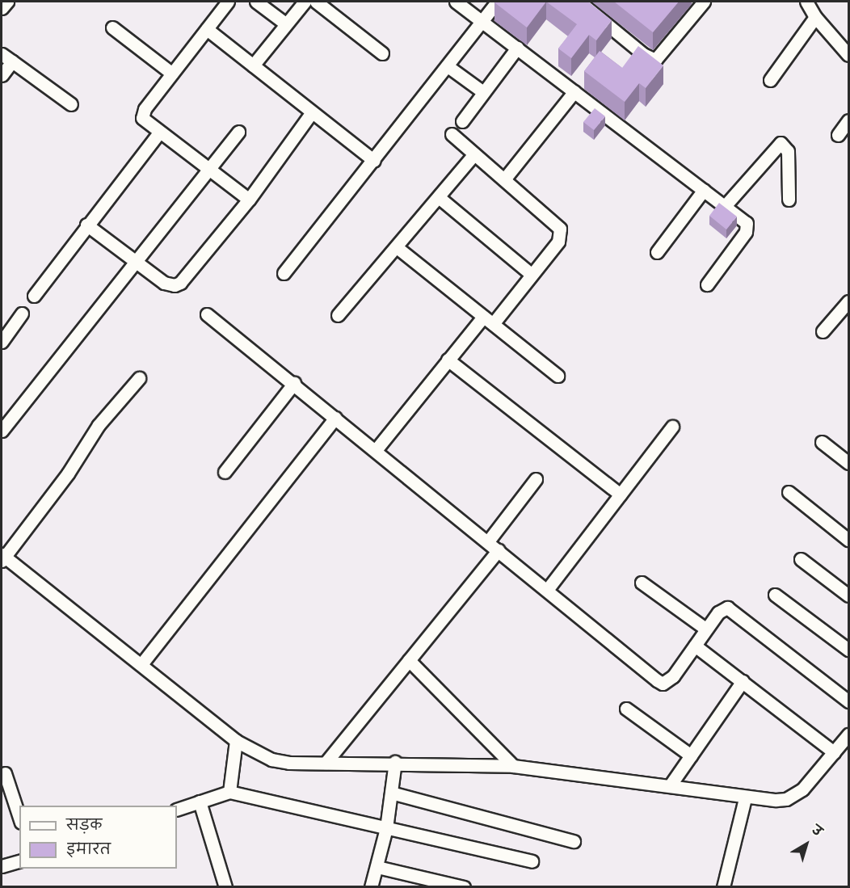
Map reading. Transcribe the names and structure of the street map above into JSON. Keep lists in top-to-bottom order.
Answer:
{
  "legend": ["सड़क", "इमारत"],
  "north": "top right"
}
